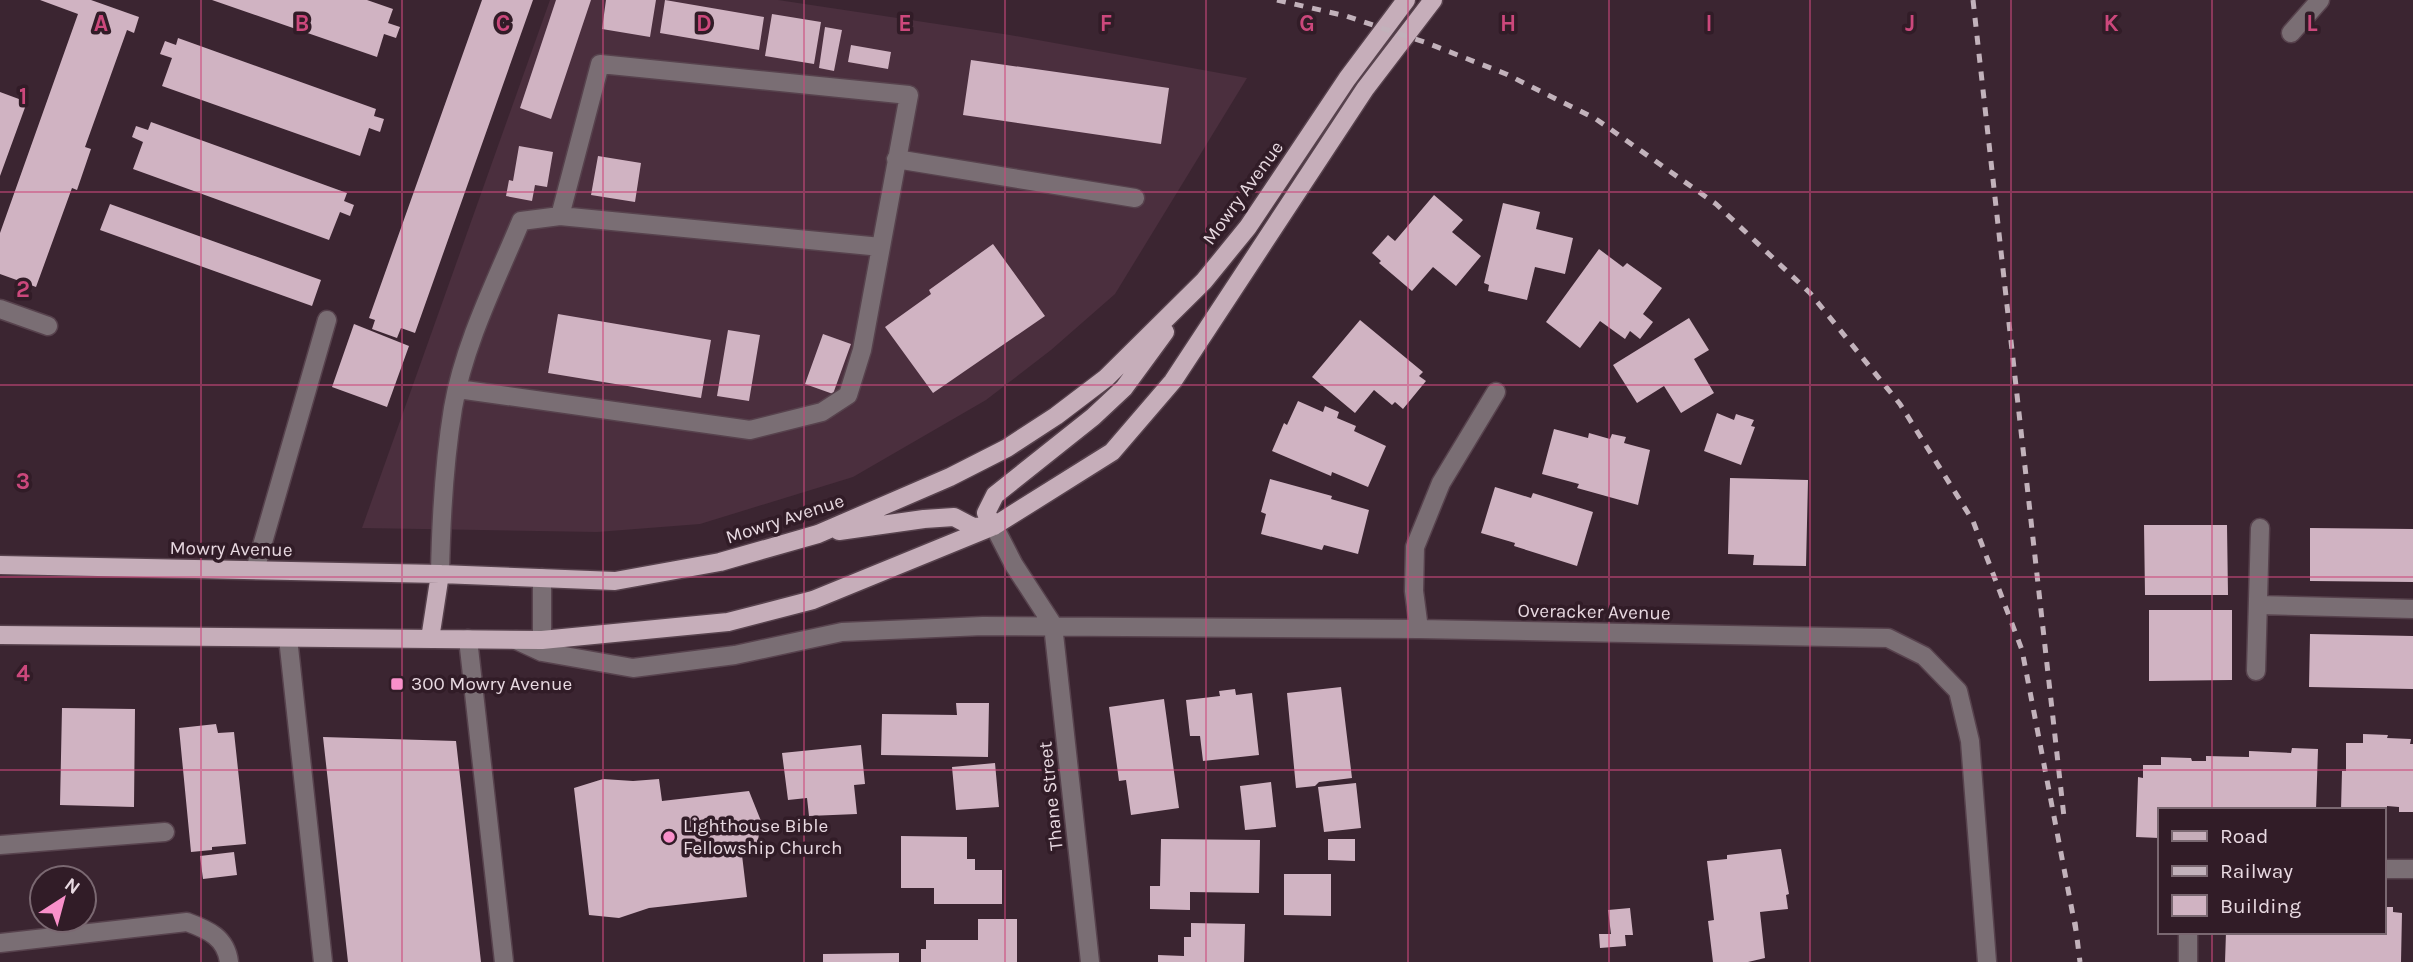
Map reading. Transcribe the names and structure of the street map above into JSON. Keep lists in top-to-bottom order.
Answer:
{
  "streets": {
    "main road": ["Mowry Avenue"],
    "street": ["Overacker Avenue", "Thane Street"]
  },
  "crossings": [
    ["Overacker Avenue", "Thane Street"]
  ],
  "places": {
    "transit": ["300 Mowry Avenue"],
    "other": ["Lighthouse Bible Fellowship Church"]
  },
  "legend": ["Road", "Railway", "Building"],
  "north": "top right",
  "grid": {
    "columns": [
      "A",
      "B",
      "C",
      "D",
      "E",
      "F",
      "G",
      "H",
      "I",
      "J",
      "K",
      "L"
    ],
    "rows": [
      "1",
      "2",
      "3",
      "4"
    ]
  }
}
